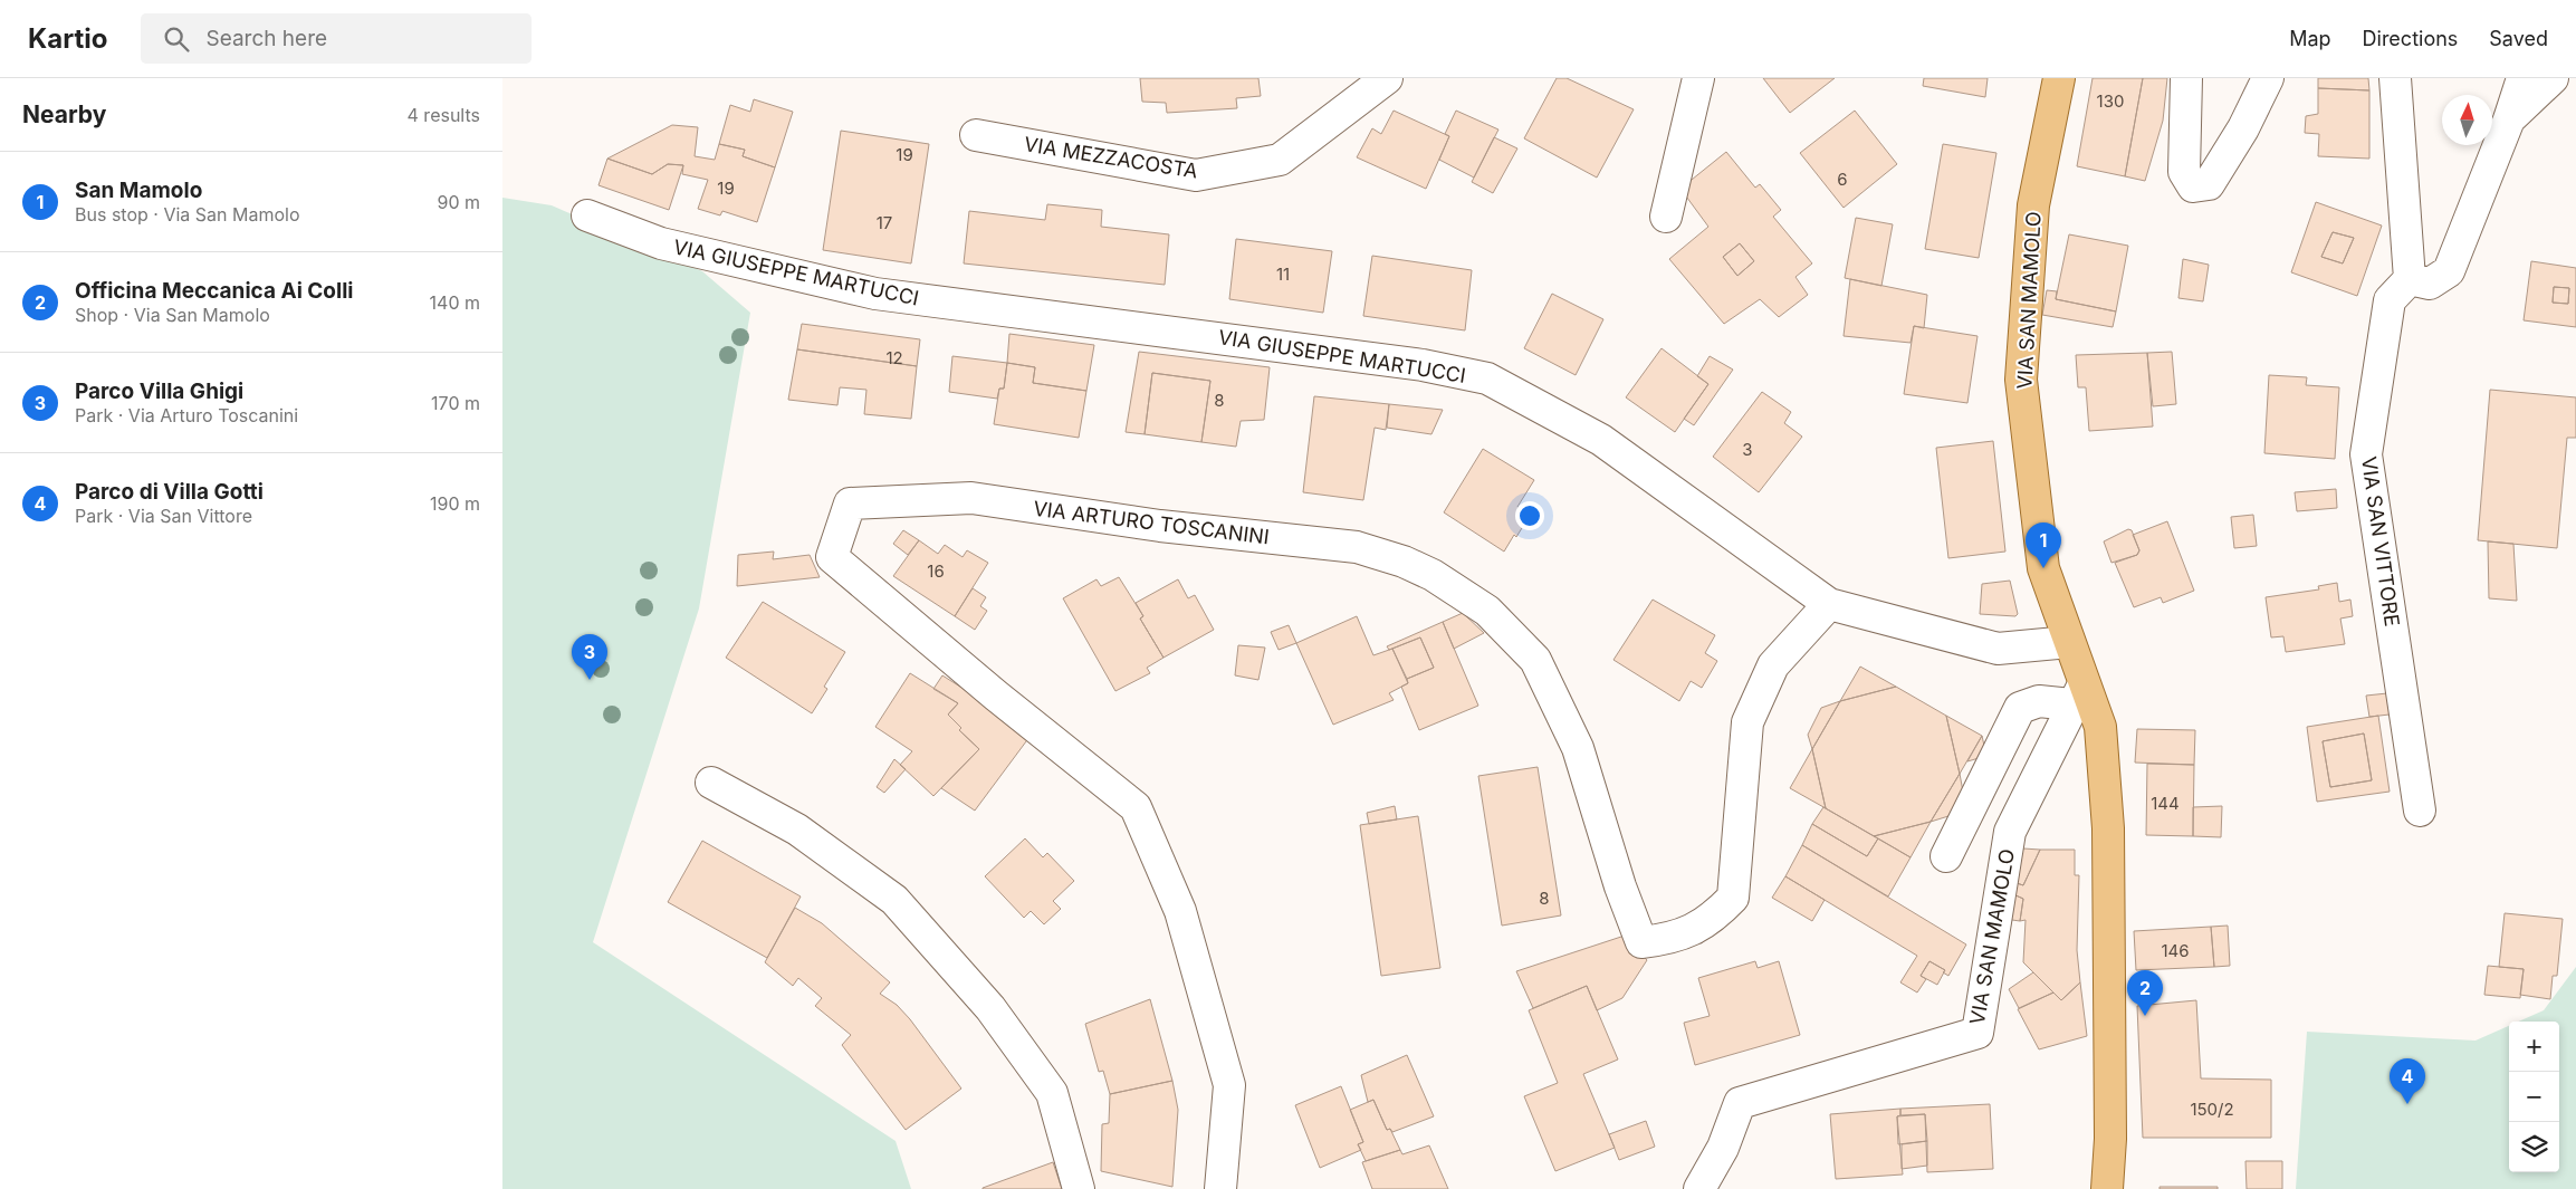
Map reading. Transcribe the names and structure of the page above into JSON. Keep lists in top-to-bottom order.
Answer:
{
  "streets": {
    "main road": ["VIA SAN MAMOLO"],
    "street": [
      "VIA MEZZACOSTA",
      "VIA GIUSEPPE MARTUCCI",
      "VIA ARTURO TOSCANINI",
      "VIA SAN VITTORE"
    ]
  },
  "crossings": [
    ["VIA GIUSEPPE MARTUCCI", "VIA SAN MAMOLO"],
    ["VIA GIUSEPPE MARTUCCI", "VIA ARTURO TOSCANINI"]
  ],
  "house_numbers": [
    "130",
    "19",
    "6",
    "19",
    "17",
    "11",
    "12",
    "8",
    "3",
    "16",
    "144",
    "8",
    "146",
    "150/2"
  ],
  "north": "top",
  "page": {
    "header": "Kartio",
    "search": "Search here",
    "nav": ["Map", "Directions", "Saved"],
    "heading": ["Nearby", "4 results"],
    "list": [
      {
        "mark": "1",
        "name": "San Mamolo",
        "note": "Bus stop · Via San Mamolo",
        "value": "90 m"
      },
      {
        "mark": "2",
        "name": "Officina Meccanica Ai Colli",
        "note": "Shop · Via San Mamolo",
        "value": "140 m"
      },
      {
        "mark": "3",
        "name": "Parco Villa Ghigi",
        "note": "Park · Via Arturo Toscanini",
        "value": "170 m"
      },
      {
        "mark": "4",
        "name": "Parco di Villa Gotti",
        "note": "Park · Via San Vittore",
        "value": "190 m"
      }
    ],
    "pins": [
      "1",
      "3",
      "2",
      "4"
    ],
    "map_buttons": ["+", "−"]
  }
}
